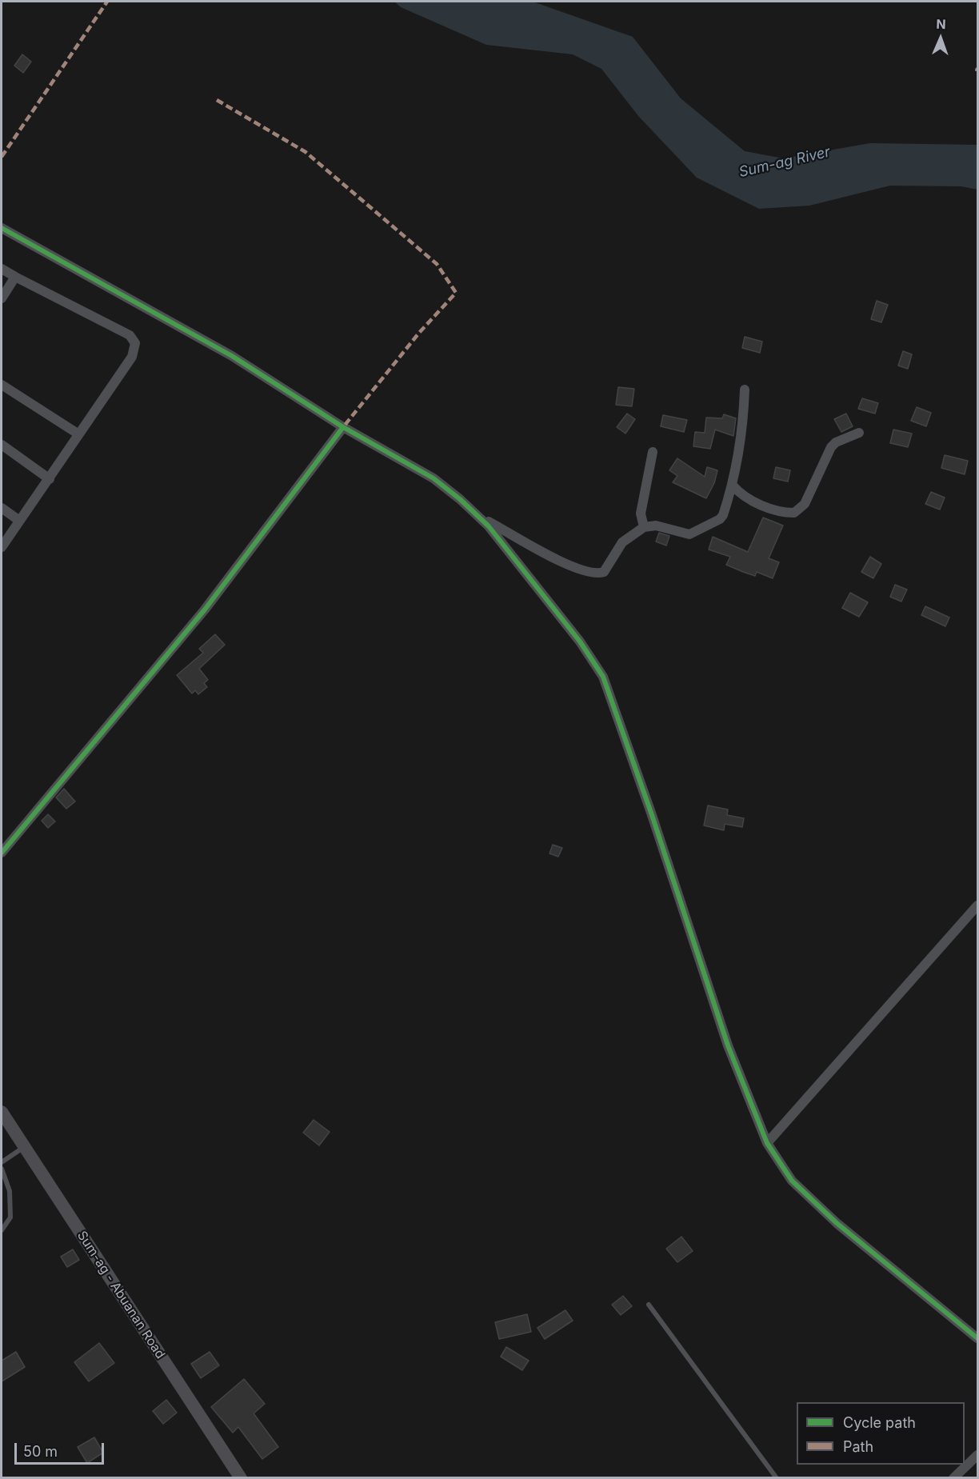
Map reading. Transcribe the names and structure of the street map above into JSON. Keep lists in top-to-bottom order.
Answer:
{
  "streets": {
    "main road": ["Sum-ag - Abuanan Road"]
  },
  "water": ["Sum-ag River"],
  "legend": ["Cycle path", "Path"],
  "scale_bar": "50 m",
  "north": "top"
}
